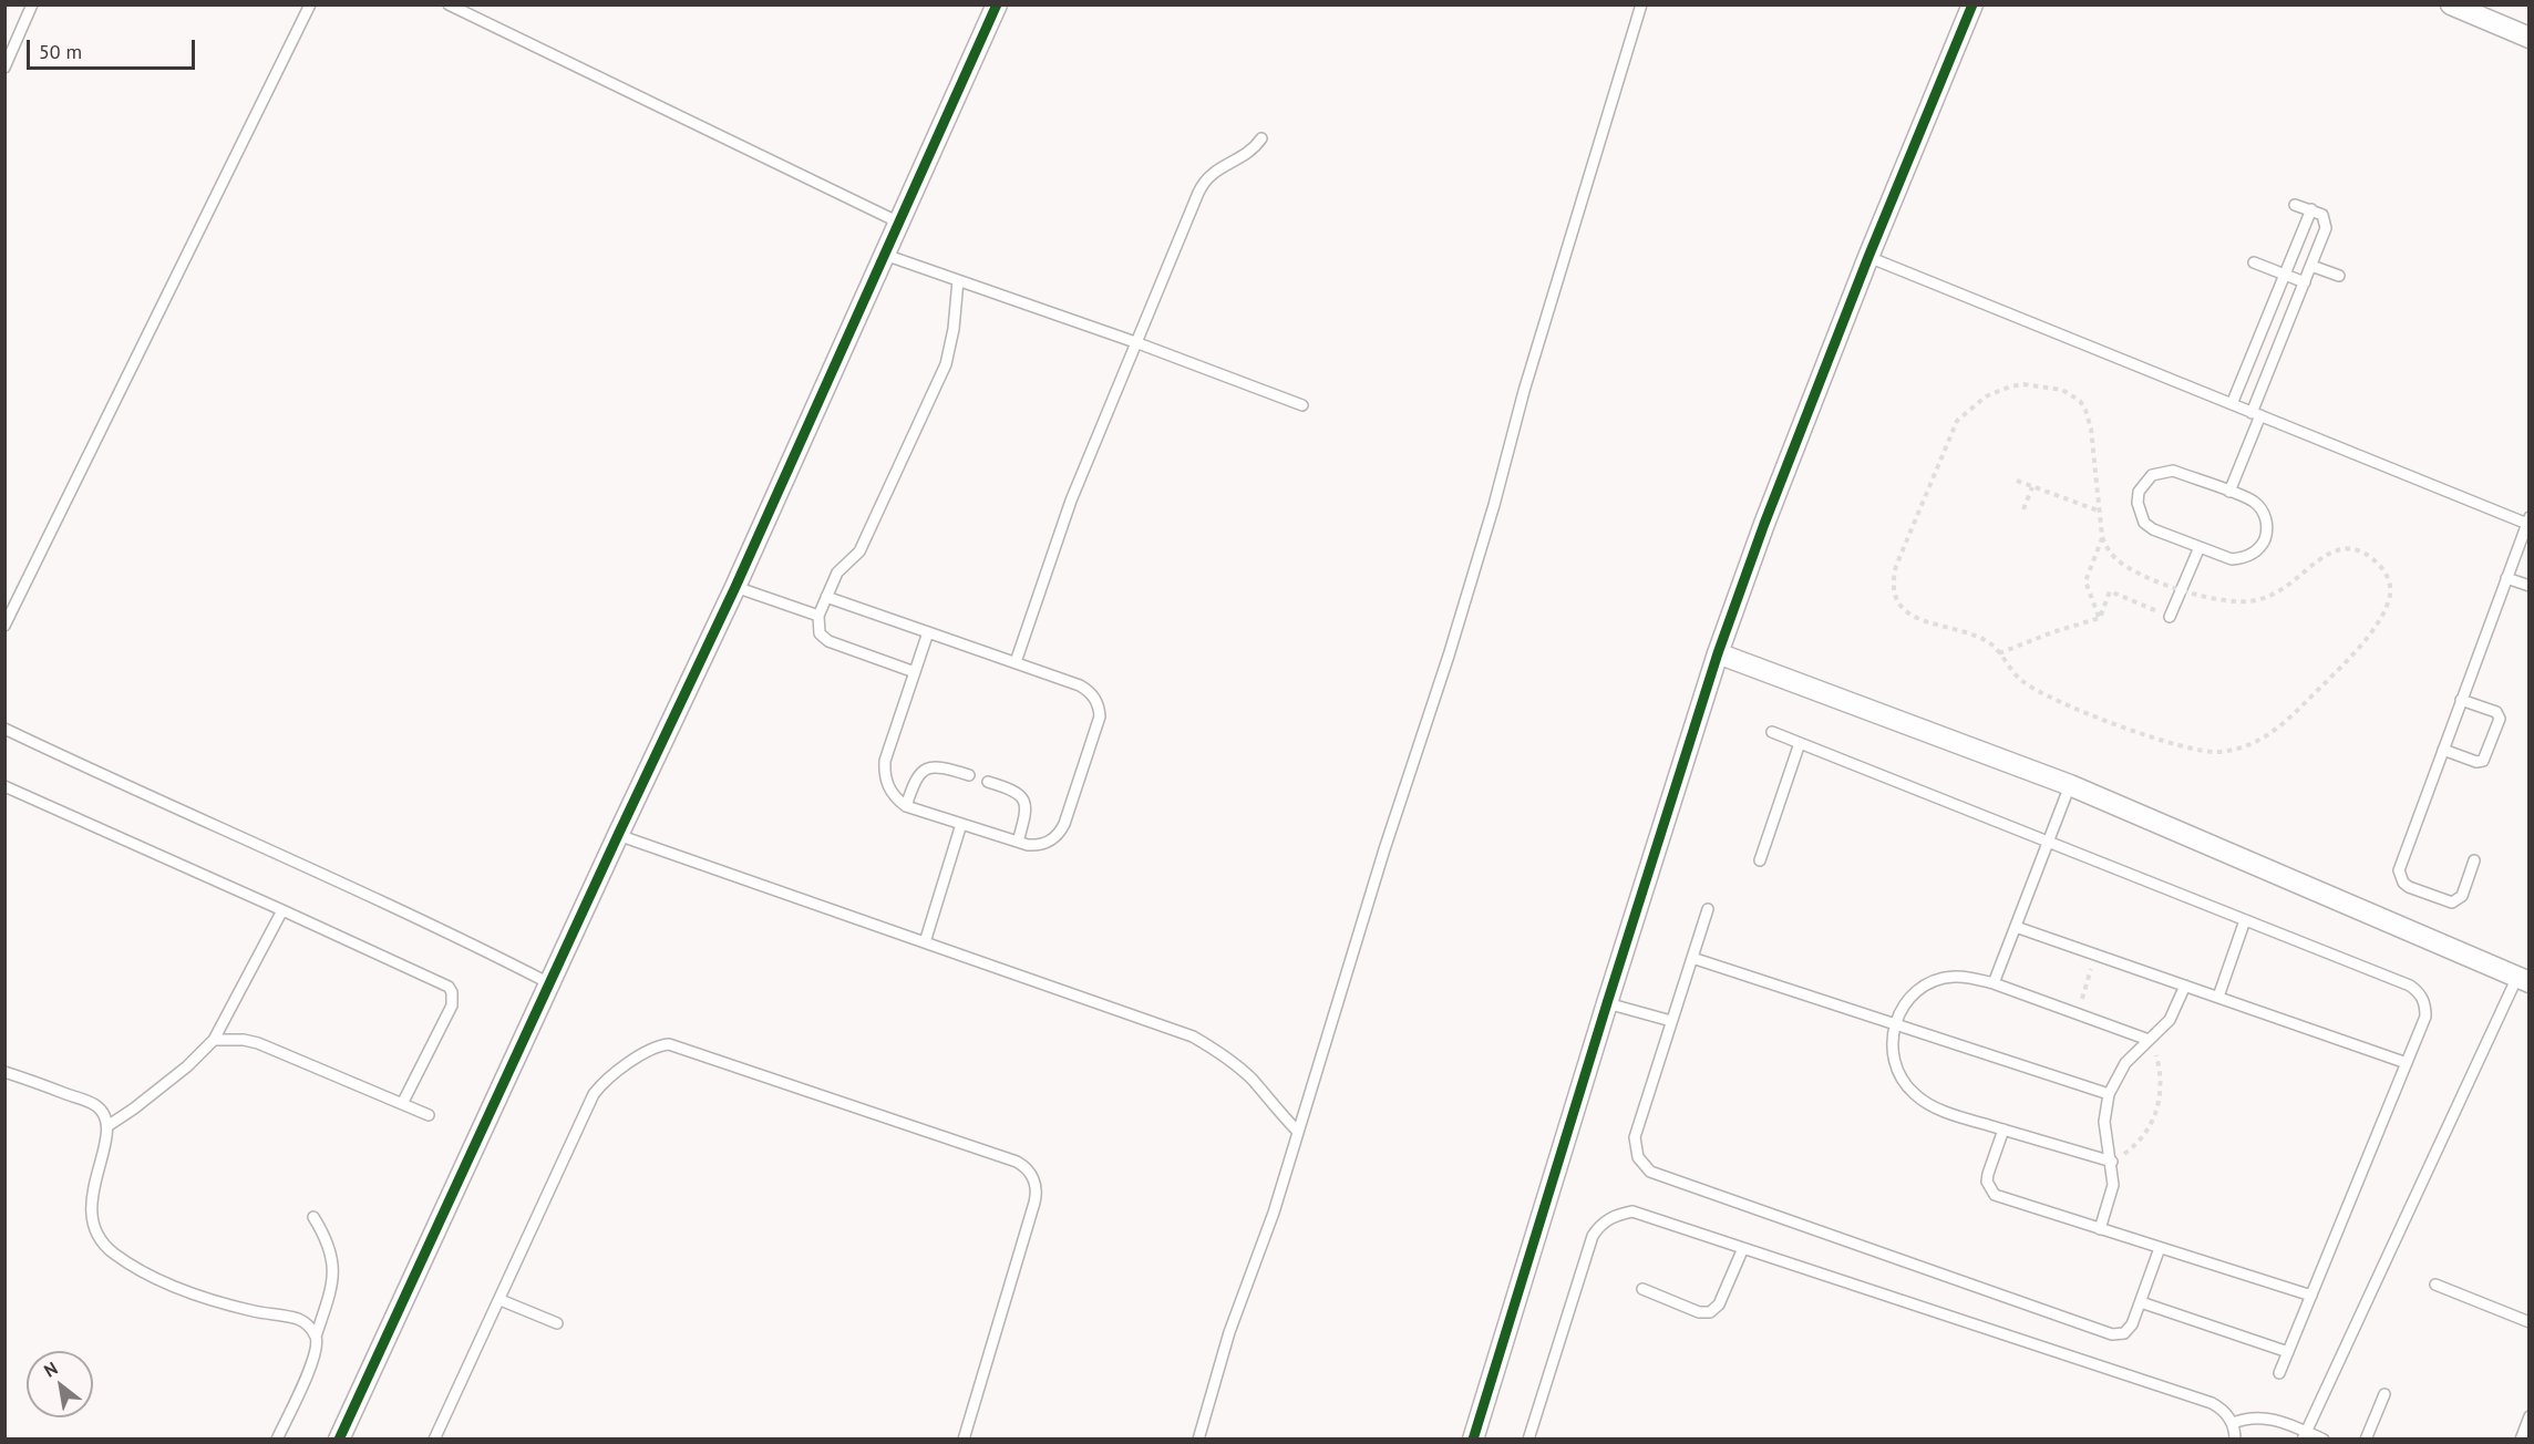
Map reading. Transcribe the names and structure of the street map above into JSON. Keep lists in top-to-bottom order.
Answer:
{
  "scale_bar": "50 m",
  "north": "top left"
}
